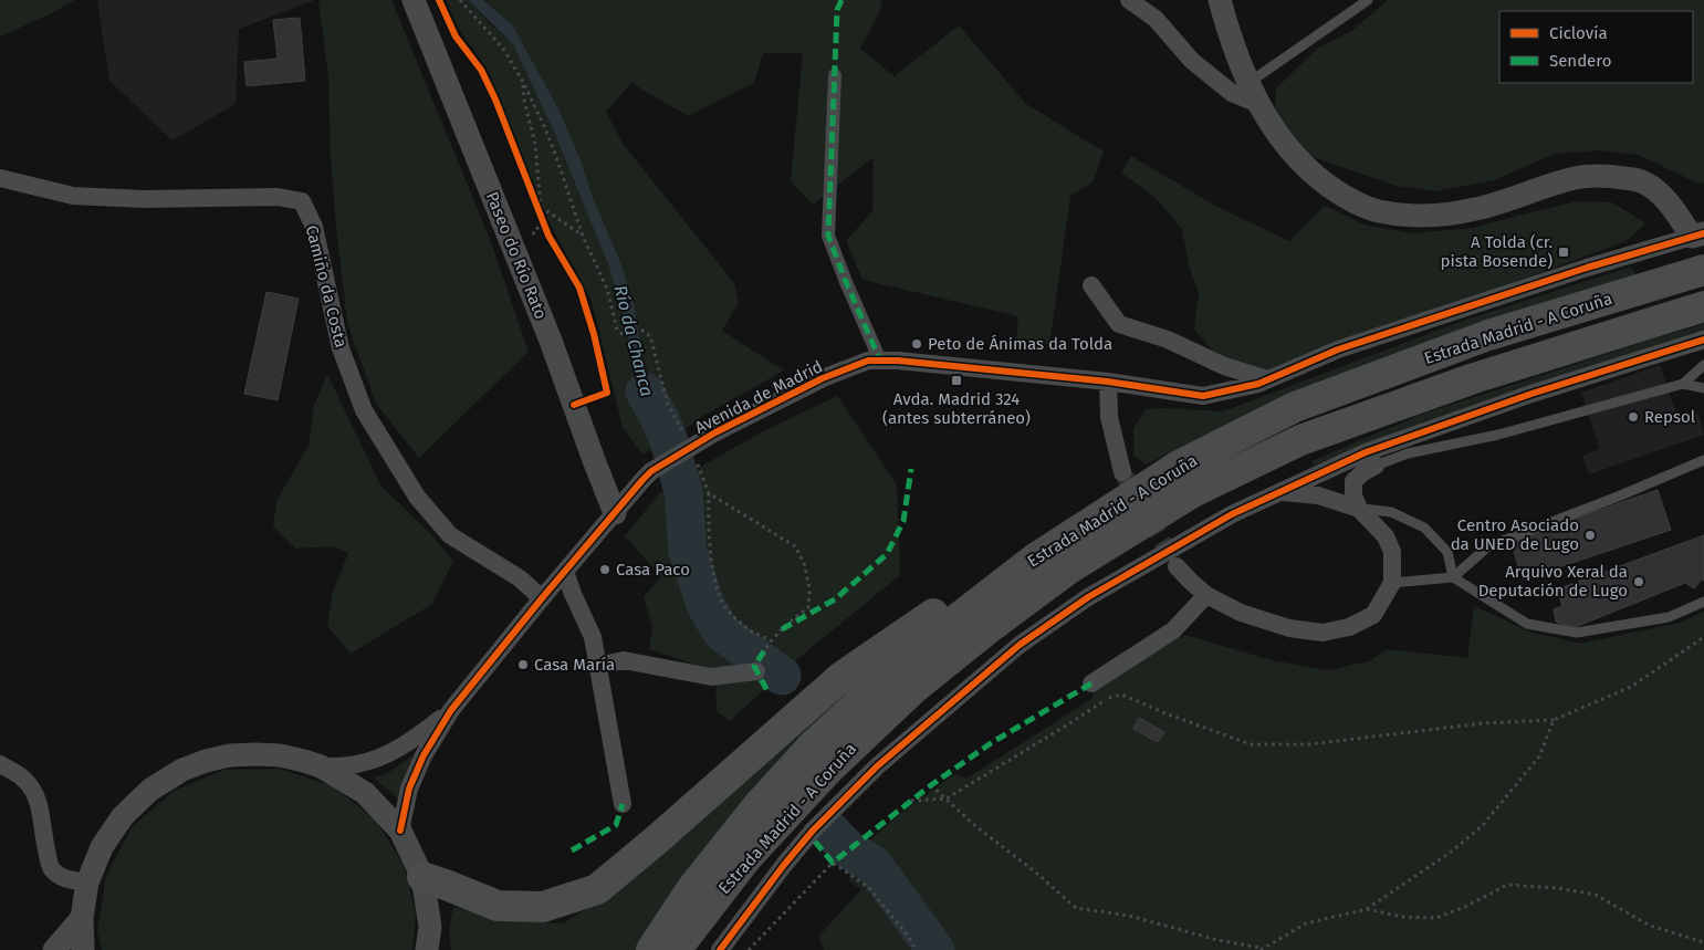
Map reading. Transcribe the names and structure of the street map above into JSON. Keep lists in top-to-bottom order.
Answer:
{
  "streets": {
    "highway": ["Estrada Madrid - A Coruña"],
    "street": ["Paseo do Río Rato", "Camiño da Costa", "Avenida de Madrid"]
  },
  "crossings": [
    ["Paseo do Río Rato", "Avenida de Madrid"],
    ["Camiño da Costa", "Avenida de Madrid"]
  ],
  "water": ["Río da Chanca"],
  "places": {
    "transit": ["A Tolda (cr. pista Bosende)", "Avda. Madrid 324 (antes subterráneo)"],
    "other": [
      "Peto de Ánimas da Tolda",
      "Repsol",
      "Centro Asociado da UNED de Lugo",
      "Casa Paco",
      "Arquivo Xeral da Deputación de Lugo",
      "Casa María"
    ]
  },
  "legend": ["Ciclovía", "Sendero"]
}
